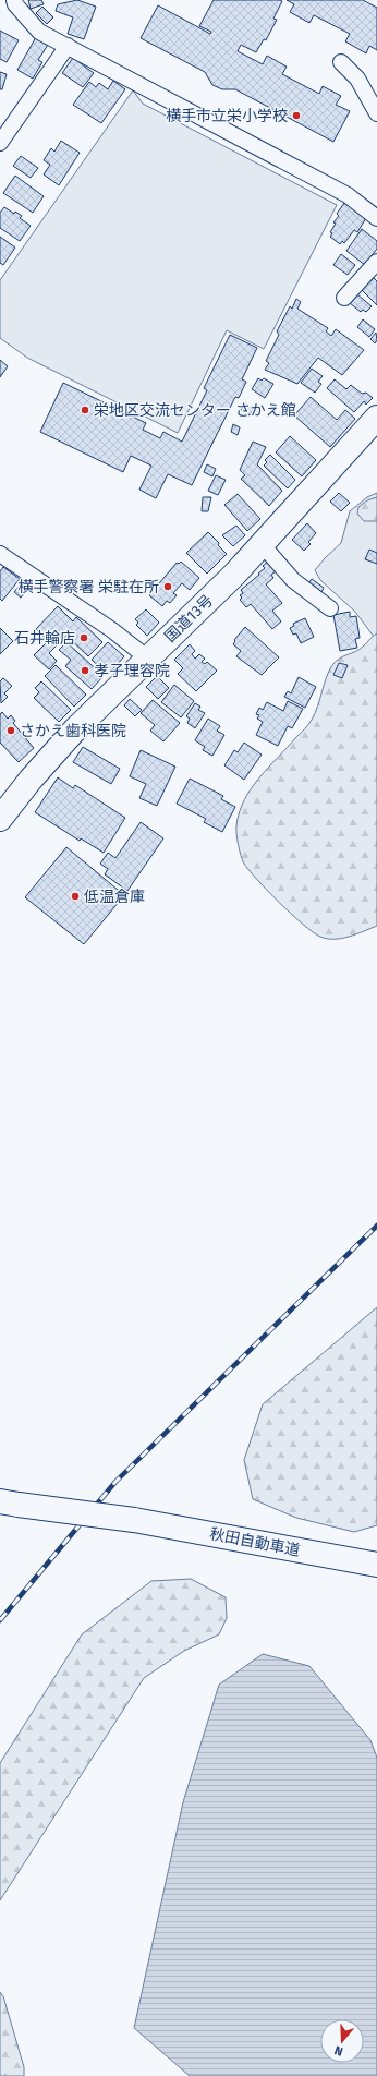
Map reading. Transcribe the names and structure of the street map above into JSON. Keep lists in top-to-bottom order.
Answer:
{
  "streets": {
    "highway": ["国道13号", "秋田自動車道"]
  },
  "places": [
    "横手市立栄小学校",
    "栄地区交流センター さかえ館",
    "横手警察署 栄駐在所",
    "石井輪店",
    "孝子理容院",
    "さかえ歯科医院",
    "低温倉庫"
  ],
  "north": "bottom"
}
